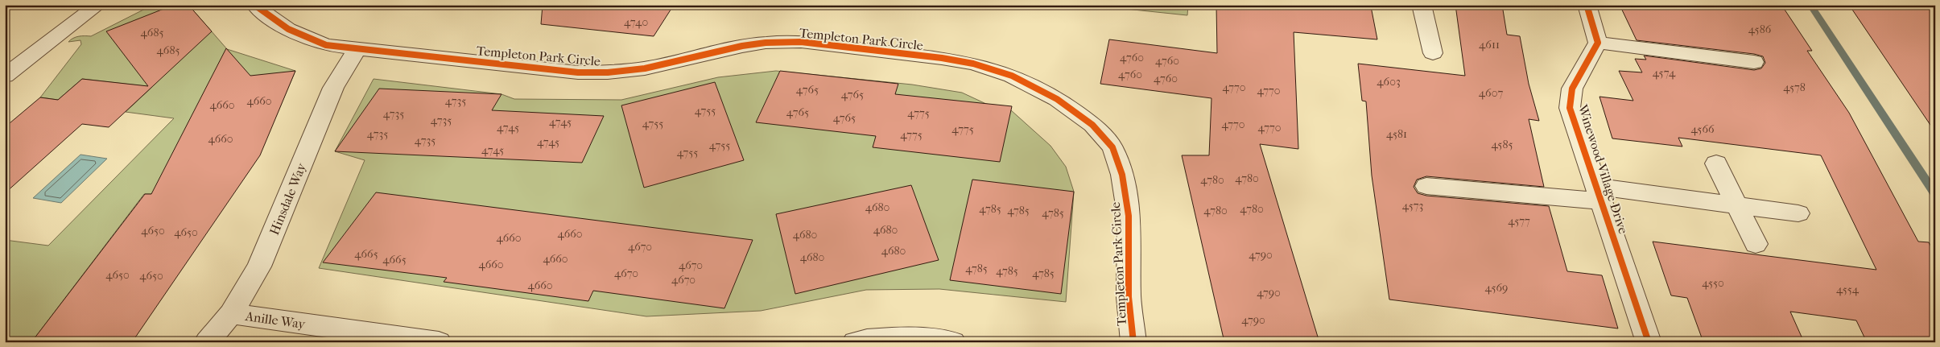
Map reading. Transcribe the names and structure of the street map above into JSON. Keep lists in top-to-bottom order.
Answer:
{
  "streets": {
    "street": [
      "Templeton Park Circle",
      "Winewood Village Drive",
      "Hinsdale Way",
      "Anille Way"
    ]
  },
  "crossings": [
    ["Templeton Park Circle", "Hinsdale Way"],
    ["Hinsdale Way", "Anille Way"]
  ],
  "house_numbers": [
    "4740",
    "4586",
    "4685",
    "4611",
    "4685",
    "4760",
    "4760",
    "4574",
    "4760",
    "4760",
    "4603",
    "4770",
    "4578",
    "4765",
    "4770",
    "4607",
    "4765",
    "4660",
    "4735",
    "4660",
    "4755",
    "4765",
    "4775",
    "4735",
    "4765",
    "4735",
    "4745",
    "4755",
    "4770",
    "4745",
    "4770",
    "4775",
    "4566",
    "4735",
    "4581",
    "4775",
    "4660",
    "4735",
    "4745",
    "4585",
    "4755",
    "4745",
    "4755",
    "4780",
    "4780",
    "4573",
    "4680",
    "4785",
    "4780",
    "4785",
    "4780",
    "4785",
    "4577",
    "4680",
    "4650",
    "4650",
    "4660",
    "4680",
    "4660",
    "4670",
    "4680",
    "4665",
    "4790",
    "4680",
    "4660",
    "4665",
    "4660",
    "4670",
    "4785",
    "4785",
    "4670",
    "4785",
    "4650",
    "4650",
    "4670",
    "4550",
    "4660",
    "4569",
    "4554",
    "4790",
    "4790"
  ]
}
